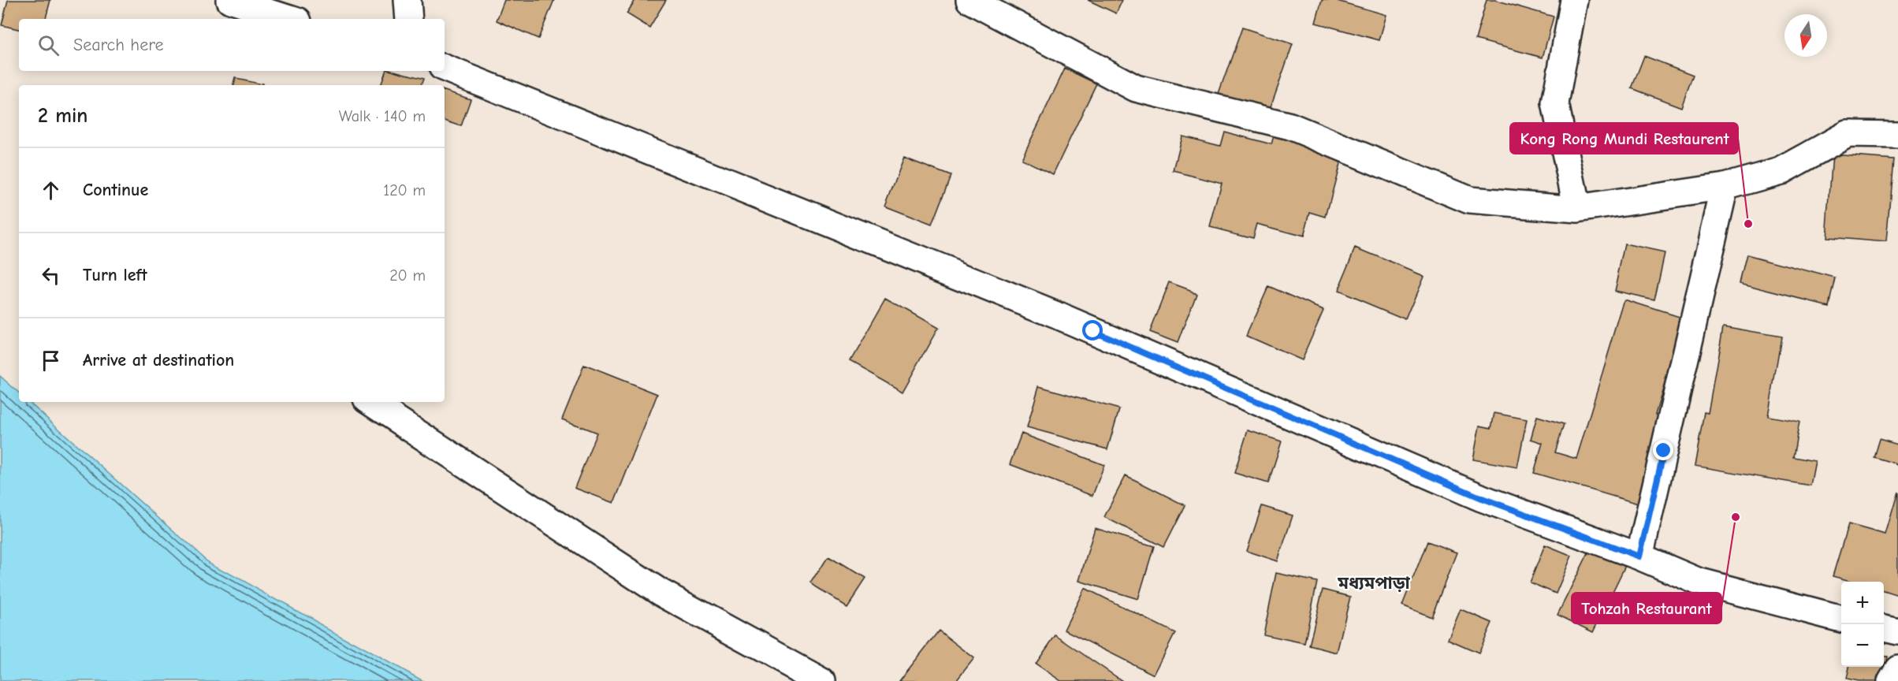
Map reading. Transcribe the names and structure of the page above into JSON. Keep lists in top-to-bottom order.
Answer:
{
  "districts": ["মধ্যমপাড়া"],
  "places": ["Kong Rong Mundi Restaurent", "Tohzah Restaurant"],
  "north": "bottom",
  "page": {
    "search": "Search here",
    "heading": ["2 min", "Walk · 140 m"],
    "list": [
      ["Continue", "120 m"],
      ["Turn left", "20 m"],
      "Arrive at destination"
    ],
    "map_buttons": ["+", "−"]
  }
}
